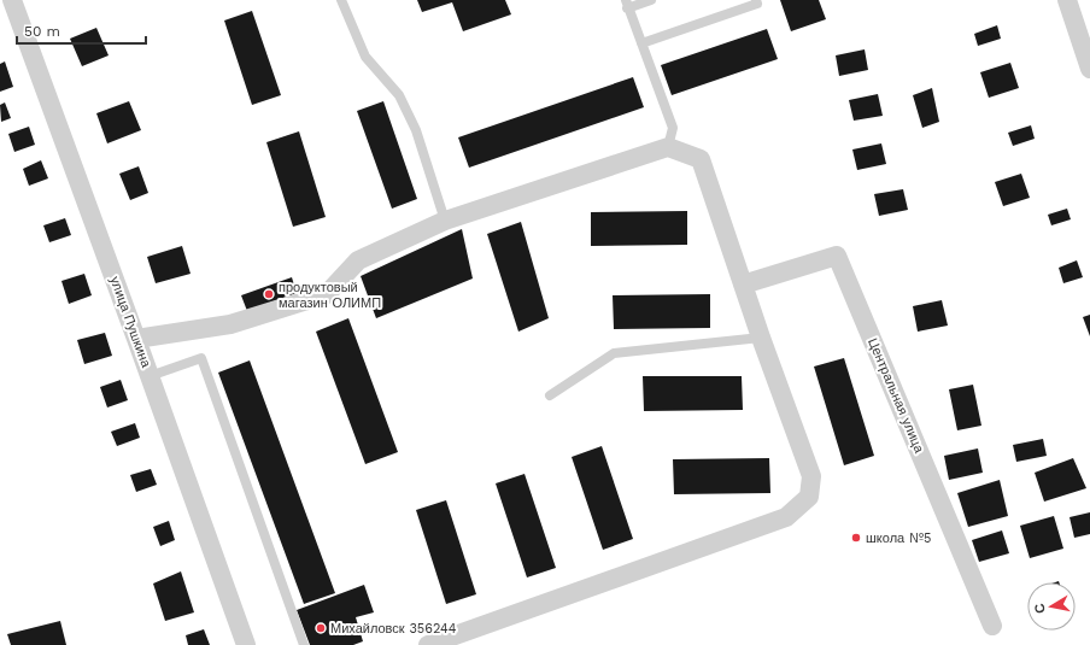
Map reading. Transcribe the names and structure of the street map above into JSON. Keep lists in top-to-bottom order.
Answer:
{
  "streets": {
    "street": ["улица Пушкина", "Центральная улица"]
  },
  "places": ["продуктовый магазин ОЛИМП", "школа №5", "Михайловск 356244"],
  "scale_bar": "50 m",
  "north": "left"
}
